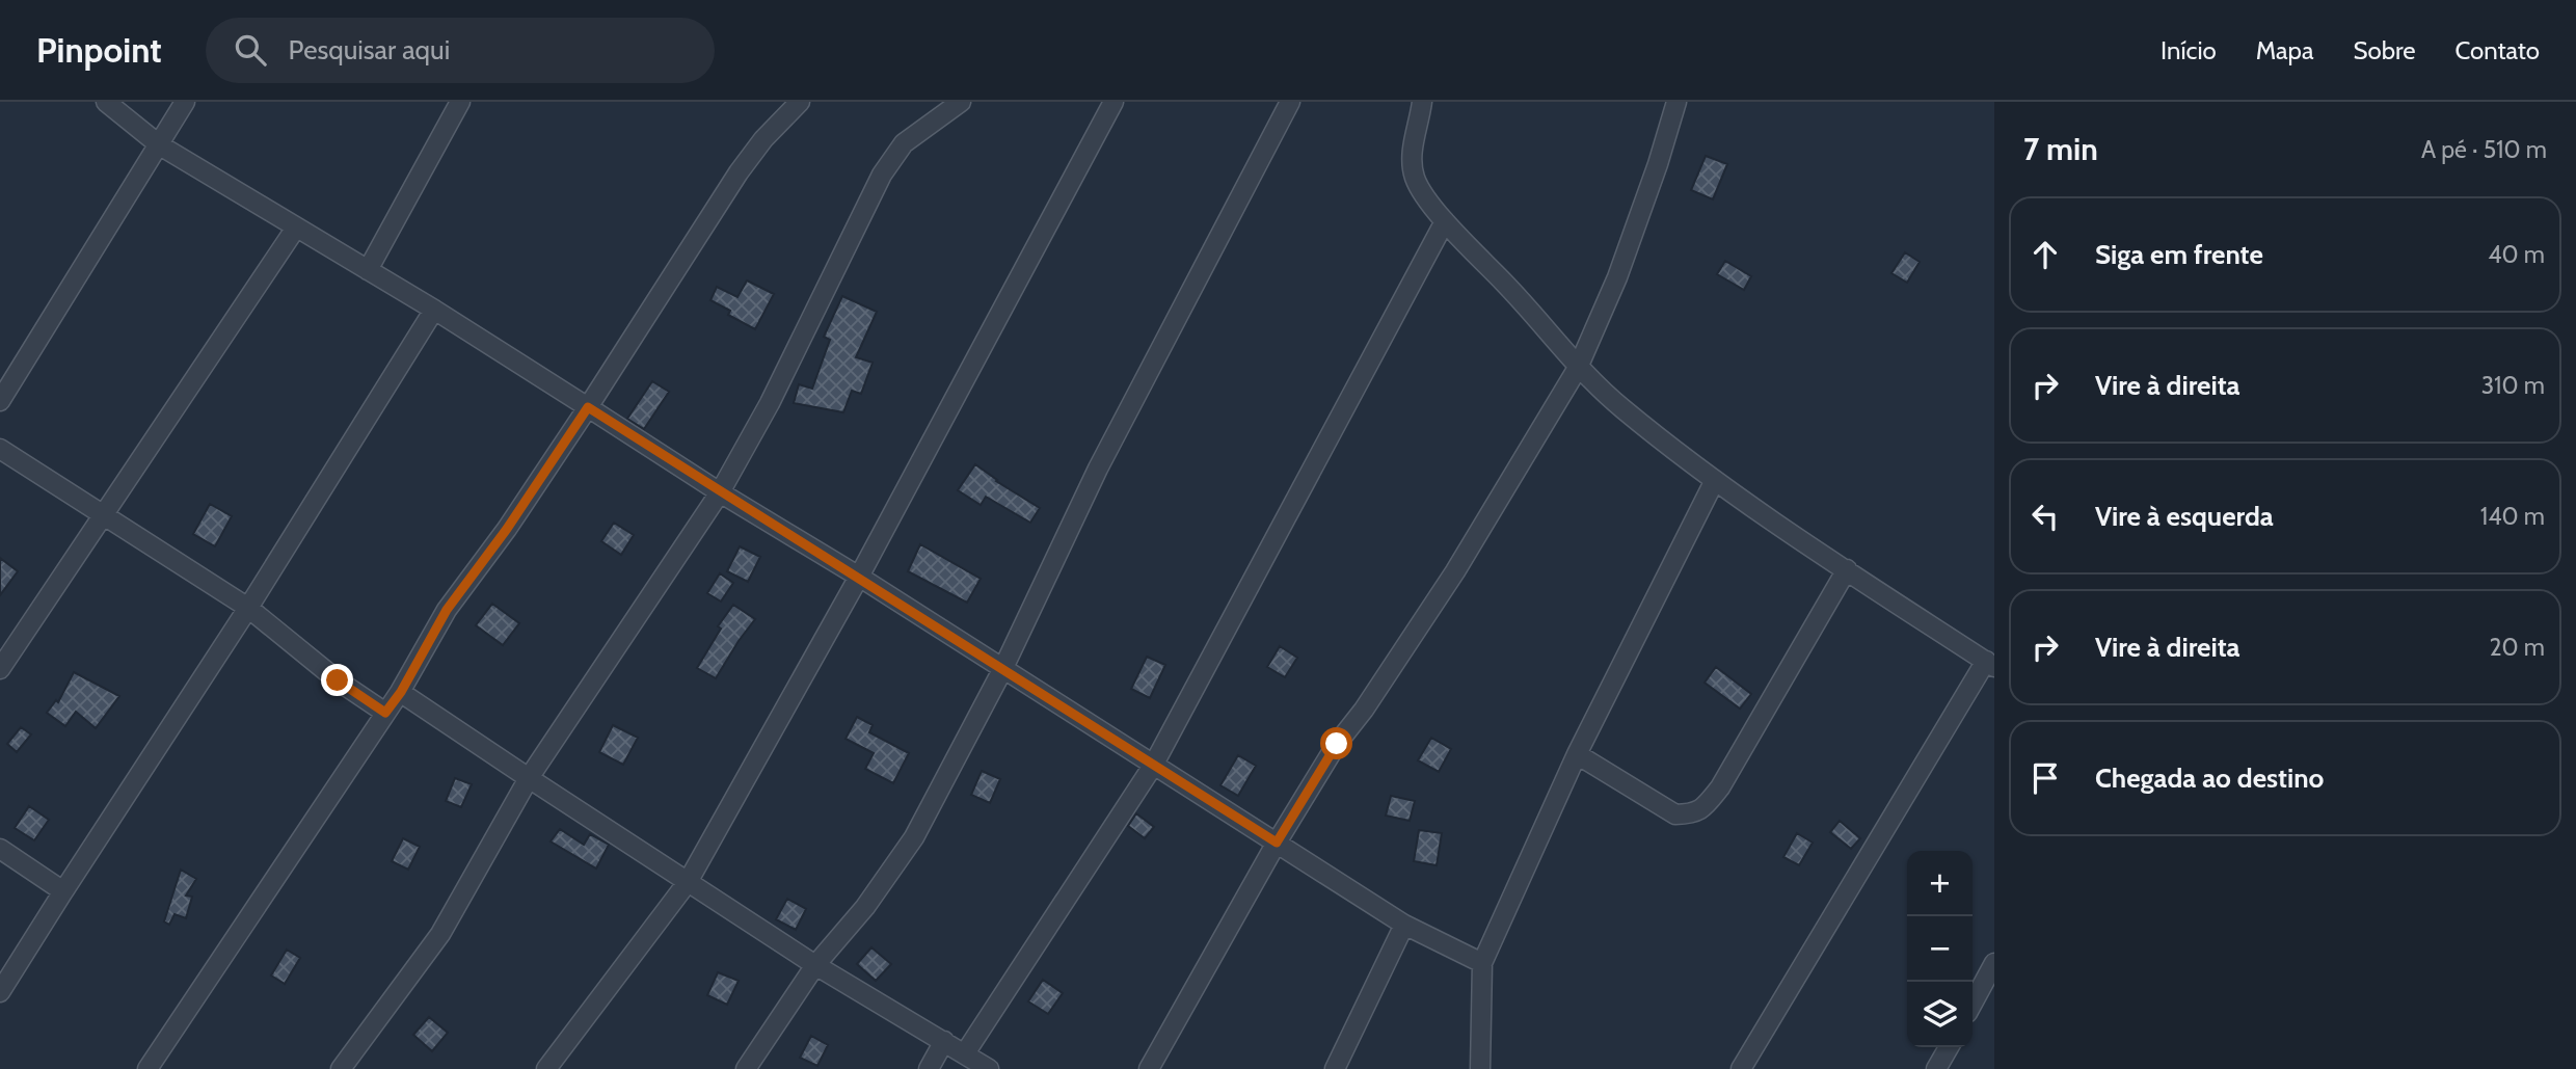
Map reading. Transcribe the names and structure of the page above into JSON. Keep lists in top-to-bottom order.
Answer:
{
  "page": {
    "header": "Pinpoint",
    "search": "Pesquisar aqui",
    "nav": [
      "Início",
      "Mapa",
      "Sobre",
      "Contato"
    ],
    "heading": ["7 min", "A pé · 510 m"],
    "list": [
      ["Siga em frente", "40 m"],
      ["Vire à direita", "310 m"],
      ["Vire à esquerda", "140 m"],
      ["Vire à direita", "20 m"],
      "Chegada ao destino"
    ],
    "map_buttons": ["+", "−"]
  }
}
